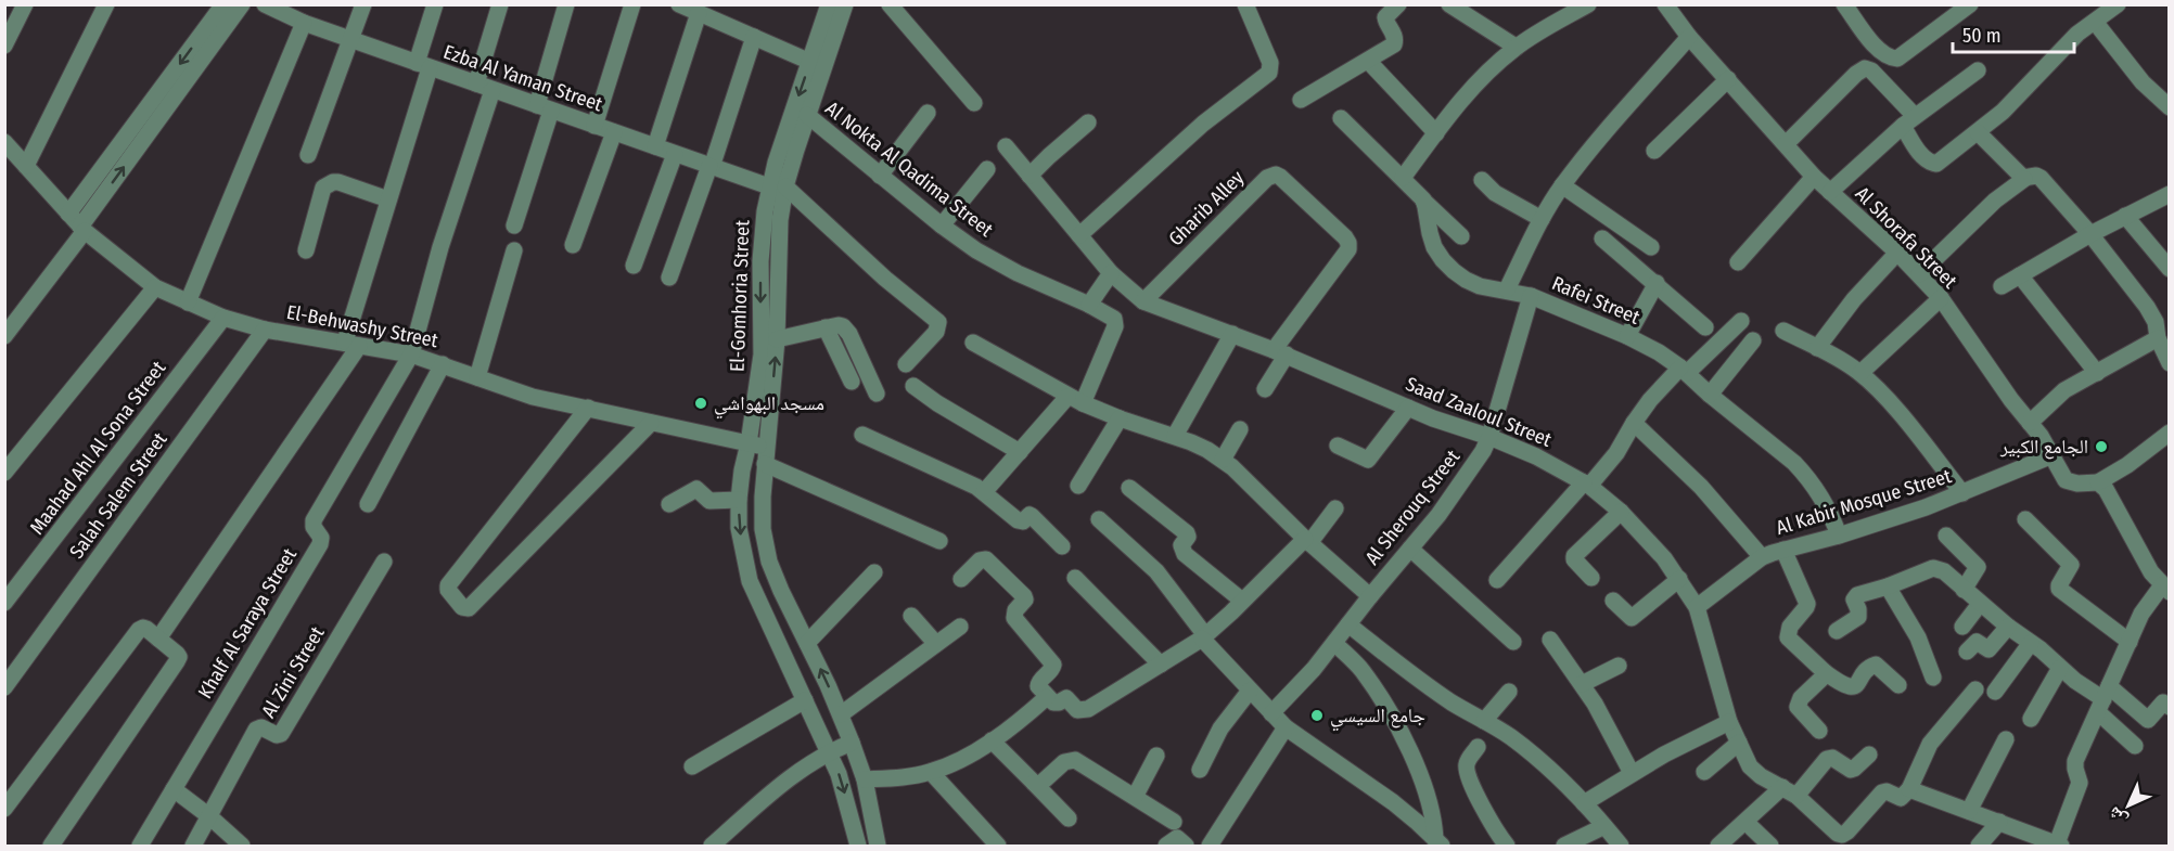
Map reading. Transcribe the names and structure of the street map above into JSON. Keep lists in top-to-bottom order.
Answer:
{
  "streets": {
    "street": [
      "Ezba Al Yaman Street",
      "Al Nokta Al Qadima Street",
      "Gharib Alley",
      "Al Shorafa Street",
      "El-Gomhoria Street",
      "Rafei Street",
      "El-Behwashy Street",
      "Saad Zaaloul Street",
      "Maahad Ahl Al Sona Street",
      "Salah Salem Street",
      "Al Kabir Mosque Street",
      "Al Sherouq Street",
      "Khalf Al Saraya Street",
      "Al Zini Street"
    ]
  },
  "crossings": [
    ["Ezba Al Yaman Street", "El-Gomhoria Street"],
    ["Ezba Al Yaman Street", "Khalf Al Saraya Street"],
    ["Al Nokta Al Qadima Street", "El-Gomhoria Street"],
    ["Gharib Alley", "Saad Zaaloul Street"],
    ["Al Shorafa Street", "Al Kabir Mosque Street"],
    ["El-Gomhoria Street", "El-Behwashy Street"],
    ["Rafei Street", "Al Kabir Mosque Street"],
    ["Rafei Street", "Al Sherouq Street"],
    ["El-Behwashy Street", "Maahad Ahl Al Sona Street"],
    ["El-Behwashy Street", "Salah Salem Street"],
    ["El-Behwashy Street", "Khalf Al Saraya Street"],
    ["Saad Zaaloul Street", "Al Kabir Mosque Street"],
    ["Saad Zaaloul Street", "Al Sherouq Street"]
  ],
  "places": ["مسجد البهواشي", "الجامع الكبير", "جامع السيسي"],
  "scale_bar": "50 m",
  "north": "bottom left"
}
